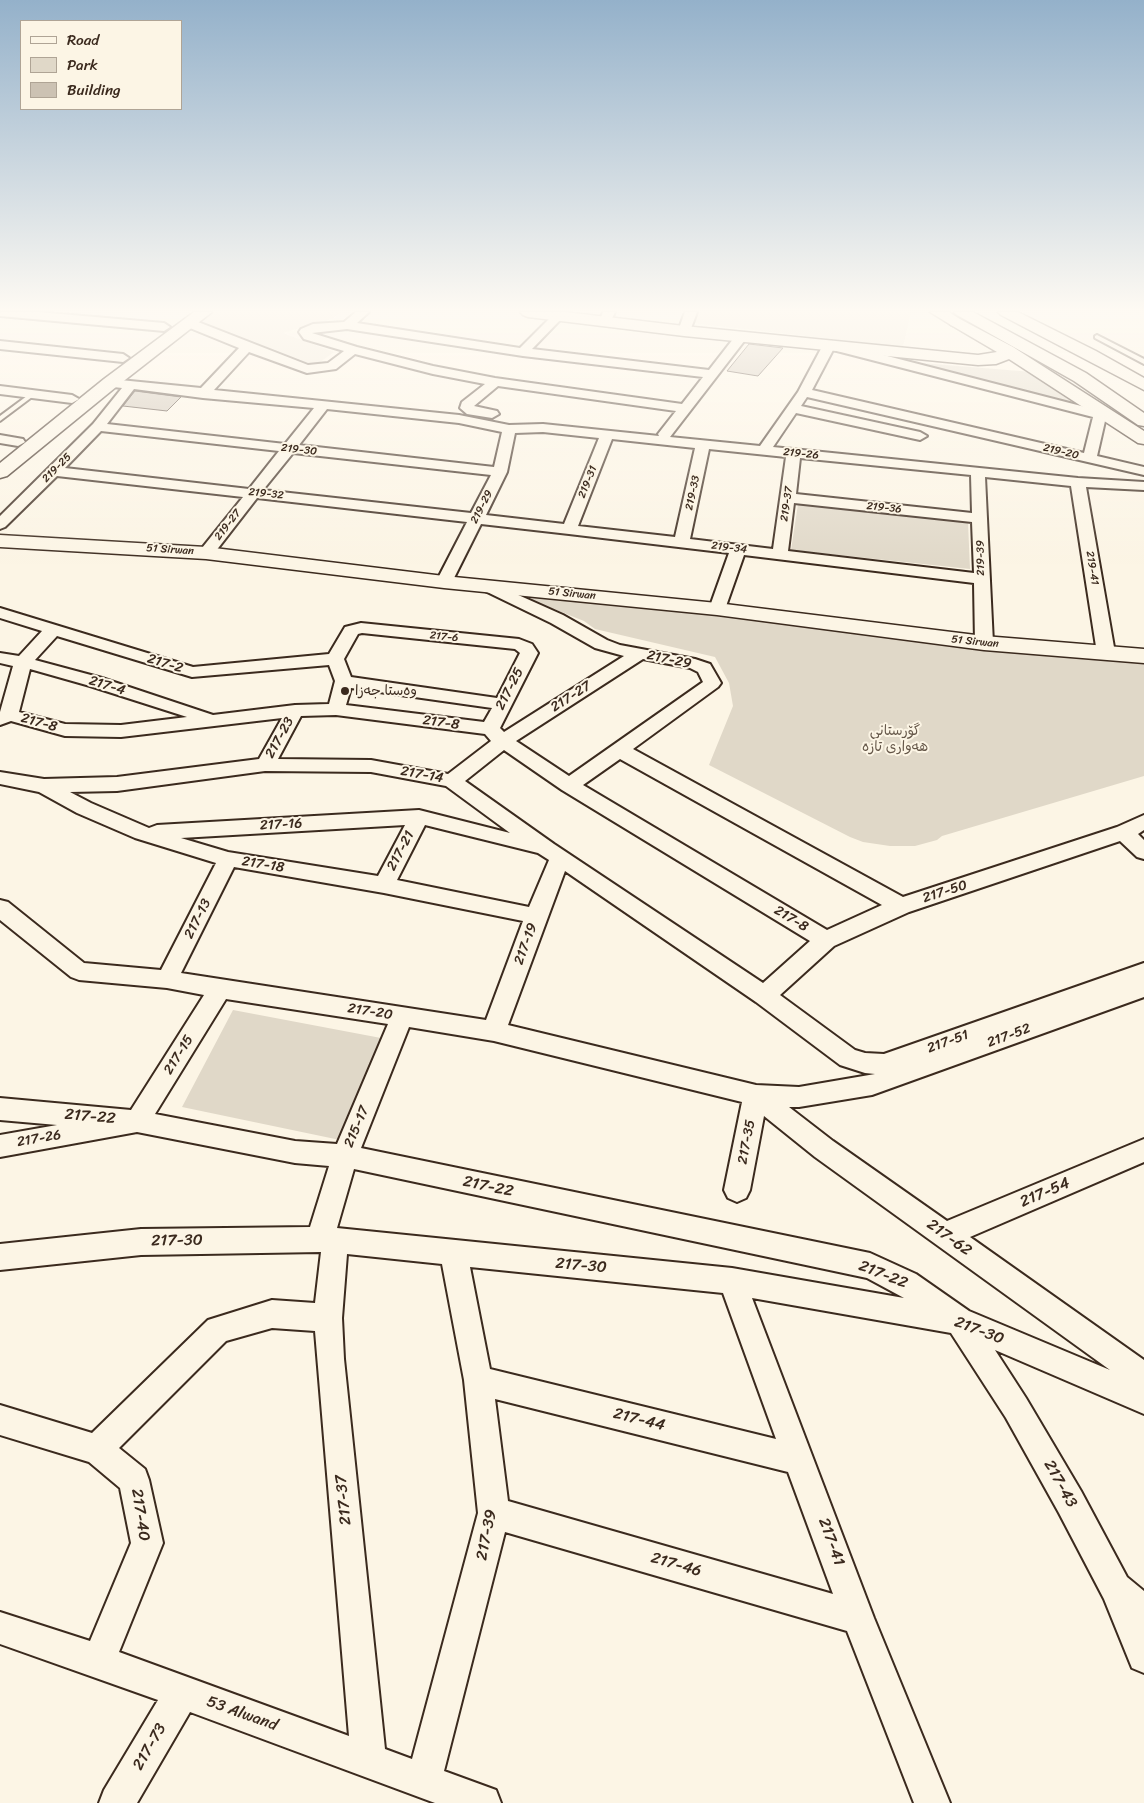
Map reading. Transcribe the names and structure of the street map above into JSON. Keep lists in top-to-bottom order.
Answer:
{
  "streets": {
    "main road": ["51 Sirwan"],
    "street": [
      "219-30",
      "219-20",
      "219-26",
      "219-25",
      "219-31",
      "219-33",
      "219-32",
      "219-37",
      "219-29",
      "219-36",
      "219-27",
      "219-34",
      "219-39",
      "219-41",
      "217-6",
      "217-29",
      "217-2",
      "217-4",
      "217-25",
      "217-27",
      "217-8",
      "217-23",
      "217-14",
      "217-16",
      "217-21",
      "217-18",
      "217-50",
      "217-13",
      "217-19",
      "217-20",
      "217-52",
      "217-51",
      "217-15",
      "217-22",
      "215-17",
      "217-26",
      "217-35",
      "217-54",
      "217-62",
      "217-30",
      "217-44",
      "217-43",
      "217-37",
      "217-40",
      "217-39",
      "217-41",
      "217-46",
      "53 Alwand",
      "217-73"
    ]
  },
  "crossings": [
    ["219-30", "219-25"],
    ["219-30", "219-29"],
    ["219-30", "219-27"],
    ["219-26", "219-31"],
    ["219-26", "219-33"],
    ["219-26", "219-37"],
    ["219-26", "219-29"],
    ["219-26", "219-27"],
    ["219-26", "219-39"],
    ["219-26", "219-41"],
    ["219-25", "219-32"],
    ["219-31", "219-34"],
    ["219-33", "219-34"],
    ["219-32", "219-29"],
    ["219-32", "219-27"],
    ["219-32", "219-34"],
    ["219-37", "219-36"],
    ["219-37", "219-34"],
    ["219-29", "219-34"],
    ["219-29", "51 Sirwan"],
    ["219-36", "219-39"],
    ["219-27", "51 Sirwan"],
    ["219-34", "219-39"],
    ["51 Sirwan", "219-39"],
    ["51 Sirwan", "219-41"],
    ["51 Sirwan", "217-29"],
    ["217-6", "217-2"],
    ["217-6", "217-25"],
    ["217-29", "217-27"],
    ["217-29", "217-8"],
    ["217-4", "217-8"],
    ["217-25", "217-27"],
    ["217-25", "217-8"],
    ["217-27", "217-8"],
    ["217-27", "217-14"],
    ["217-8", "217-23"],
    ["217-8", "217-50"],
    ["217-23", "217-14"],
    ["217-14", "217-16"],
    ["217-14", "217-18"],
    ["217-14", "217-50"],
    ["217-14", "217-19"],
    ["217-14", "217-51"],
    ["217-16", "217-21"],
    ["217-16", "217-18"],
    ["217-16", "217-19"],
    ["217-21", "217-18"],
    ["217-18", "217-13"],
    ["217-18", "217-19"],
    ["217-50", "217-51"],
    ["217-13", "217-20"],
    ["217-19", "217-20"],
    ["217-20", "217-52"],
    ["217-20", "217-15"],
    ["217-20", "215-17"],
    ["217-20", "217-35"],
    ["217-20", "217-62"],
    ["217-52", "217-35"],
    ["217-52", "217-62"],
    ["217-15", "217-22"],
    ["217-15", "217-26"],
    ["217-22", "215-17"],
    ["217-22", "217-26"],
    ["217-22", "217-30"],
    ["217-22", "217-43"],
    ["215-17", "217-30"],
    ["215-17", "217-37"],
    ["217-35", "217-62"],
    ["217-54", "217-62"],
    ["217-30", "217-43"],
    ["217-30", "217-37"],
    ["217-30", "217-39"],
    ["217-30", "217-41"],
    ["217-44", "217-39"],
    ["217-44", "217-41"],
    ["217-37", "53 Alwand"],
    ["217-40", "53 Alwand"],
    ["217-39", "217-46"],
    ["217-39", "53 Alwand"],
    ["217-41", "217-46"],
    ["53 Alwand", "217-73"]
  ],
  "parks": ["گۆڕستانی هەواری تازە"],
  "places": ["وەستا جەزا"],
  "legend": ["Road", "Park", "Building"]
}
